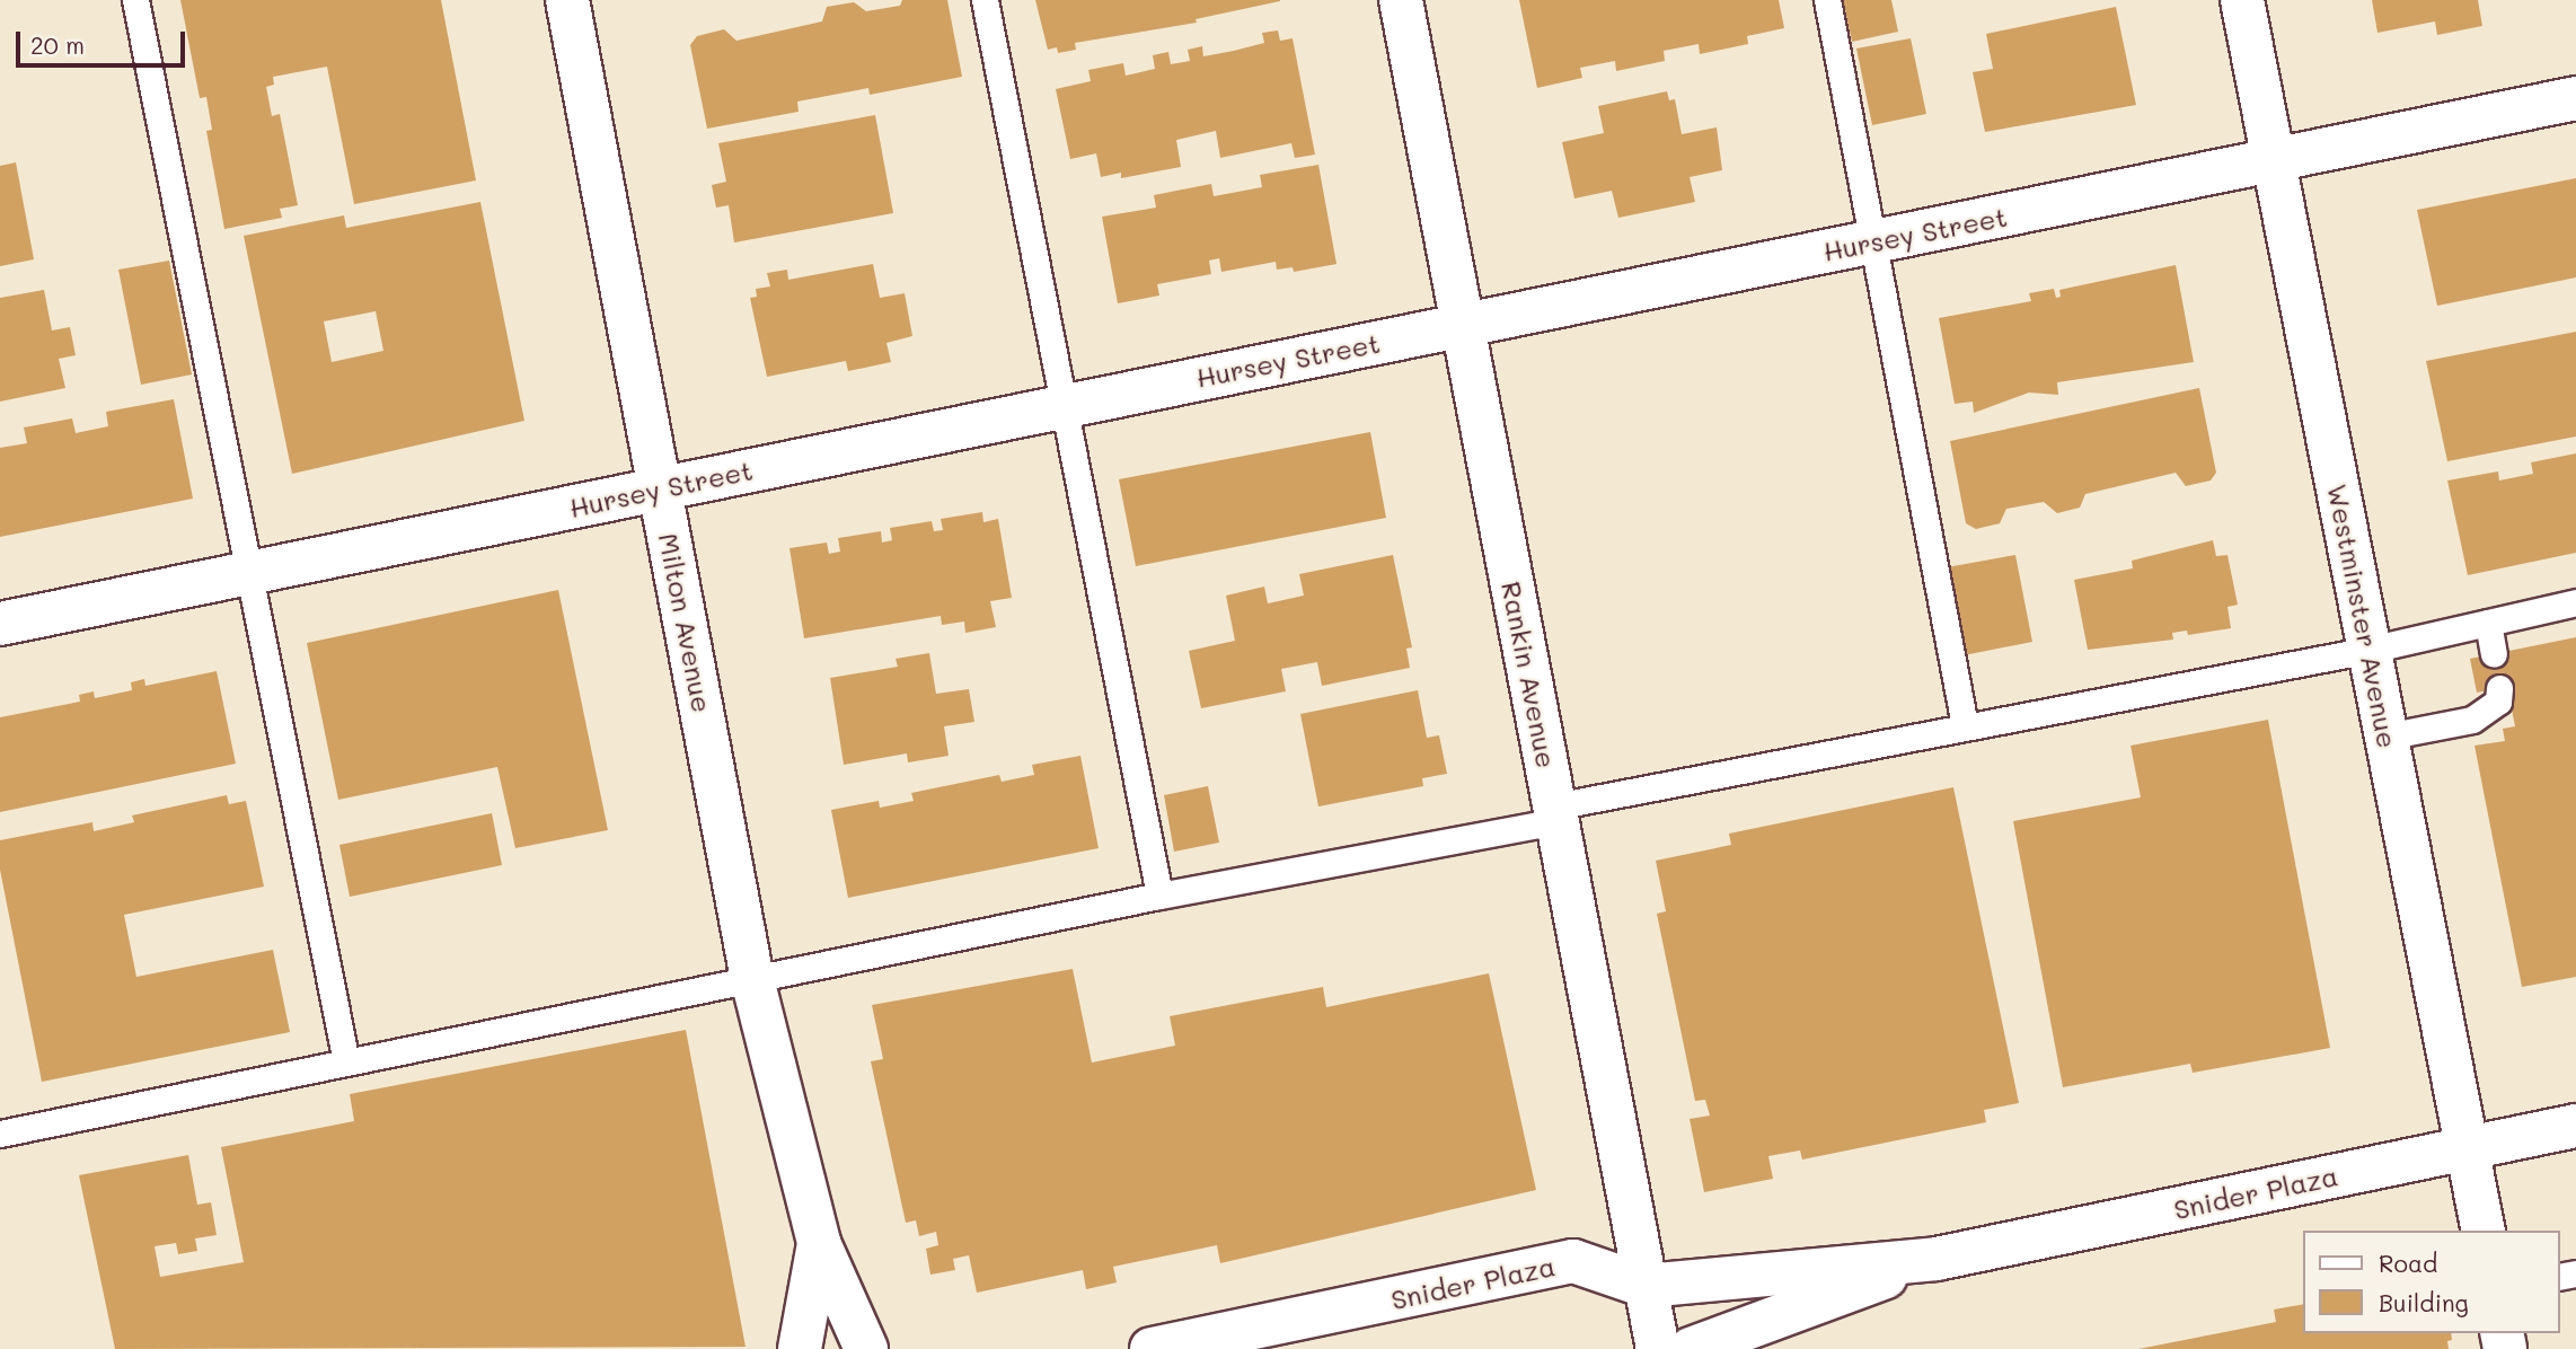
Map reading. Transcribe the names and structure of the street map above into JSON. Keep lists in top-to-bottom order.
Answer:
{
  "streets": {
    "street": [
      "Hursey Street",
      "Westminster Avenue",
      "Milton Avenue",
      "Rankin Avenue",
      "Snider Plaza"
    ]
  },
  "crossings": [
    ["Hursey Street", "Westminster Avenue"],
    ["Hursey Street", "Milton Avenue"],
    ["Hursey Street", "Rankin Avenue"],
    ["Westminster Avenue", "Snider Plaza"],
    ["Rankin Avenue", "Snider Plaza"]
  ],
  "legend": ["Road", "Building"],
  "scale_bar": "20 m"
}
